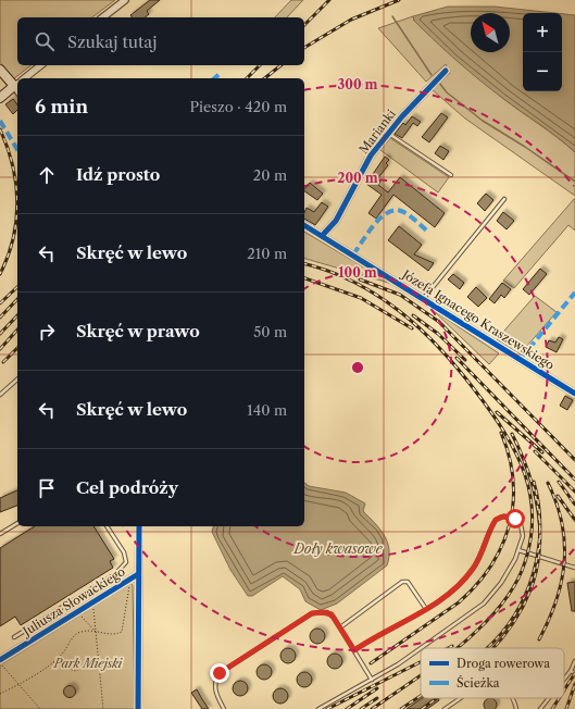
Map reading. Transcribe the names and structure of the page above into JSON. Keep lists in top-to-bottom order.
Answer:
{
  "streets": {
    "street": ["Marianki", "Józefa Ignacego Kraszewskiego", "Juliusza Słowackiego"]
  },
  "crossings": [
    ["Marianki", "Józefa Ignacego Kraszewskiego"]
  ],
  "water": ["Doły kwasowe"],
  "parks": ["Park Miejski"],
  "legend": ["Droga rowerowa", "Ścieżka"],
  "north": "top left",
  "page": {
    "map_buttons": ["+", "−"],
    "search": "Szukaj tutaj",
    "heading": ["6 min", "Pieszo · 420 m"],
    "list": [
      ["Idź prosto", "20 m"],
      ["Skręć w lewo", "210 m"],
      ["Skręć w prawo", "50 m"],
      ["Skręć w lewo", "140 m"],
      "Cel podróży"
    ]
  },
  "rings": ["300 m", "200 m", "100 m"]
}
